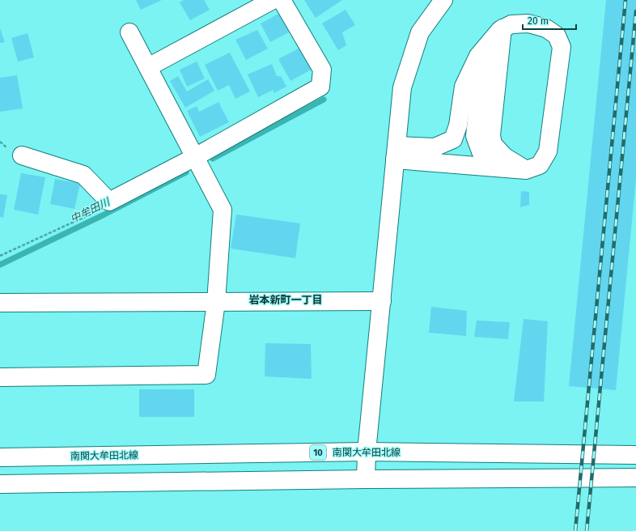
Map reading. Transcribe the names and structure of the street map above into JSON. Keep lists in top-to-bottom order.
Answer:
{
  "streets": {
    "street": ["10", "南関大牟田北線"]
  },
  "districts": ["岩本新町一丁目"],
  "water": ["中牟田川"],
  "scale_bar": "20 m"
}
